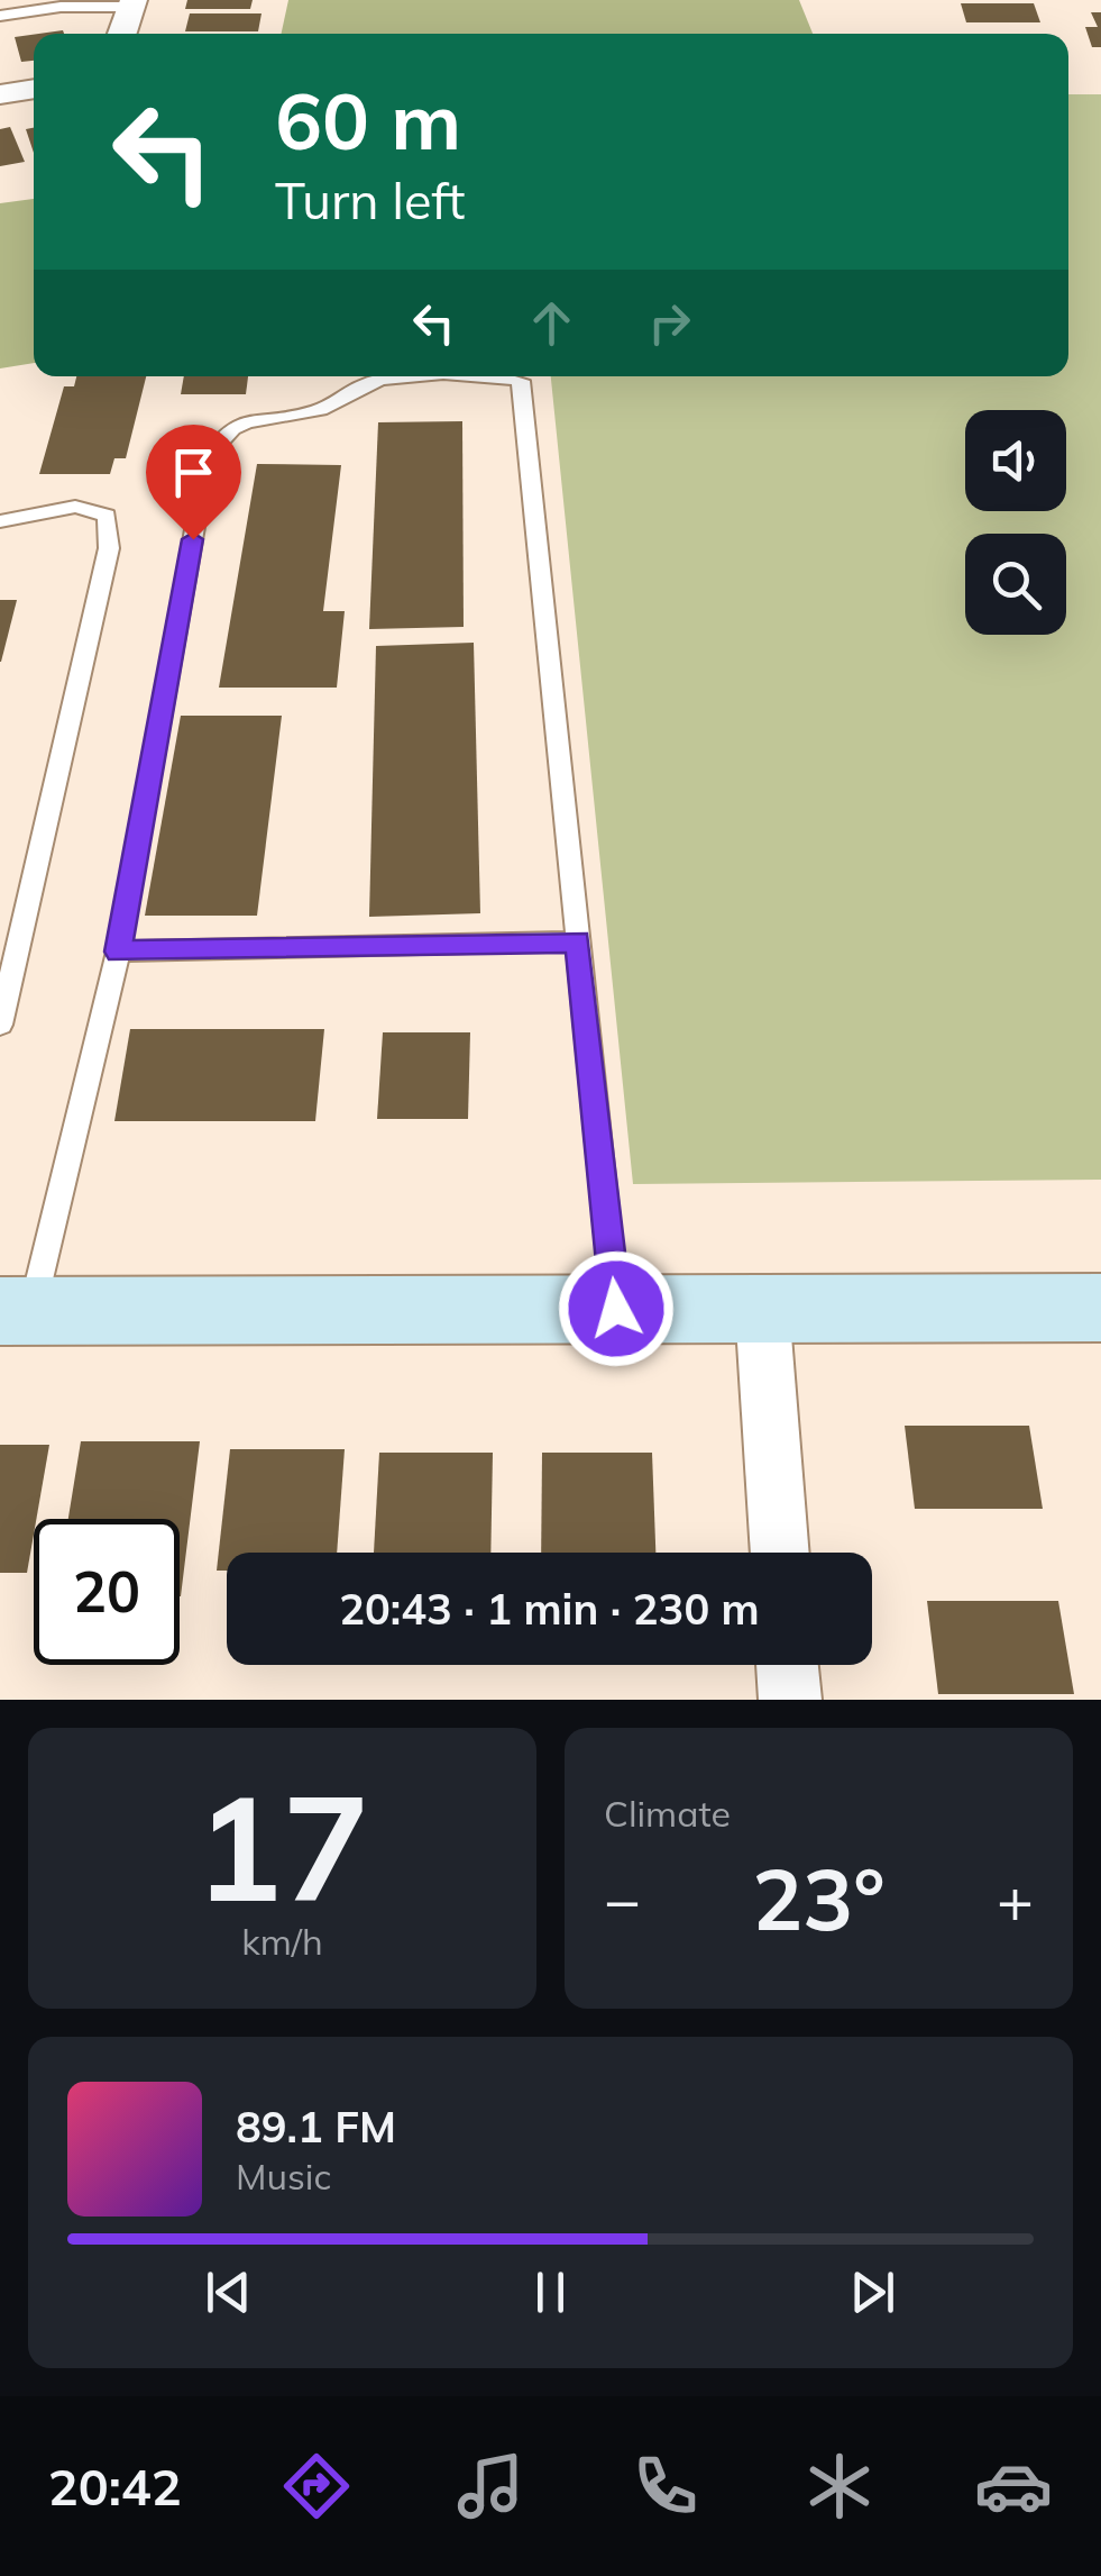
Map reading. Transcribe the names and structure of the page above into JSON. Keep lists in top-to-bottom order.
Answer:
{
  "page": {
    "turn": ["60 m", "Turn left"],
    "limit": "20",
    "trip": "20:43 · 1 min · 230 m",
    "tile": [
      ["17", "km/h"],
      "Climate"
    ],
    "heat": ["−", "23°", "+"],
    "song": ["89.1 FM", "Music"],
    "tabs": "20:42"
  }
}
